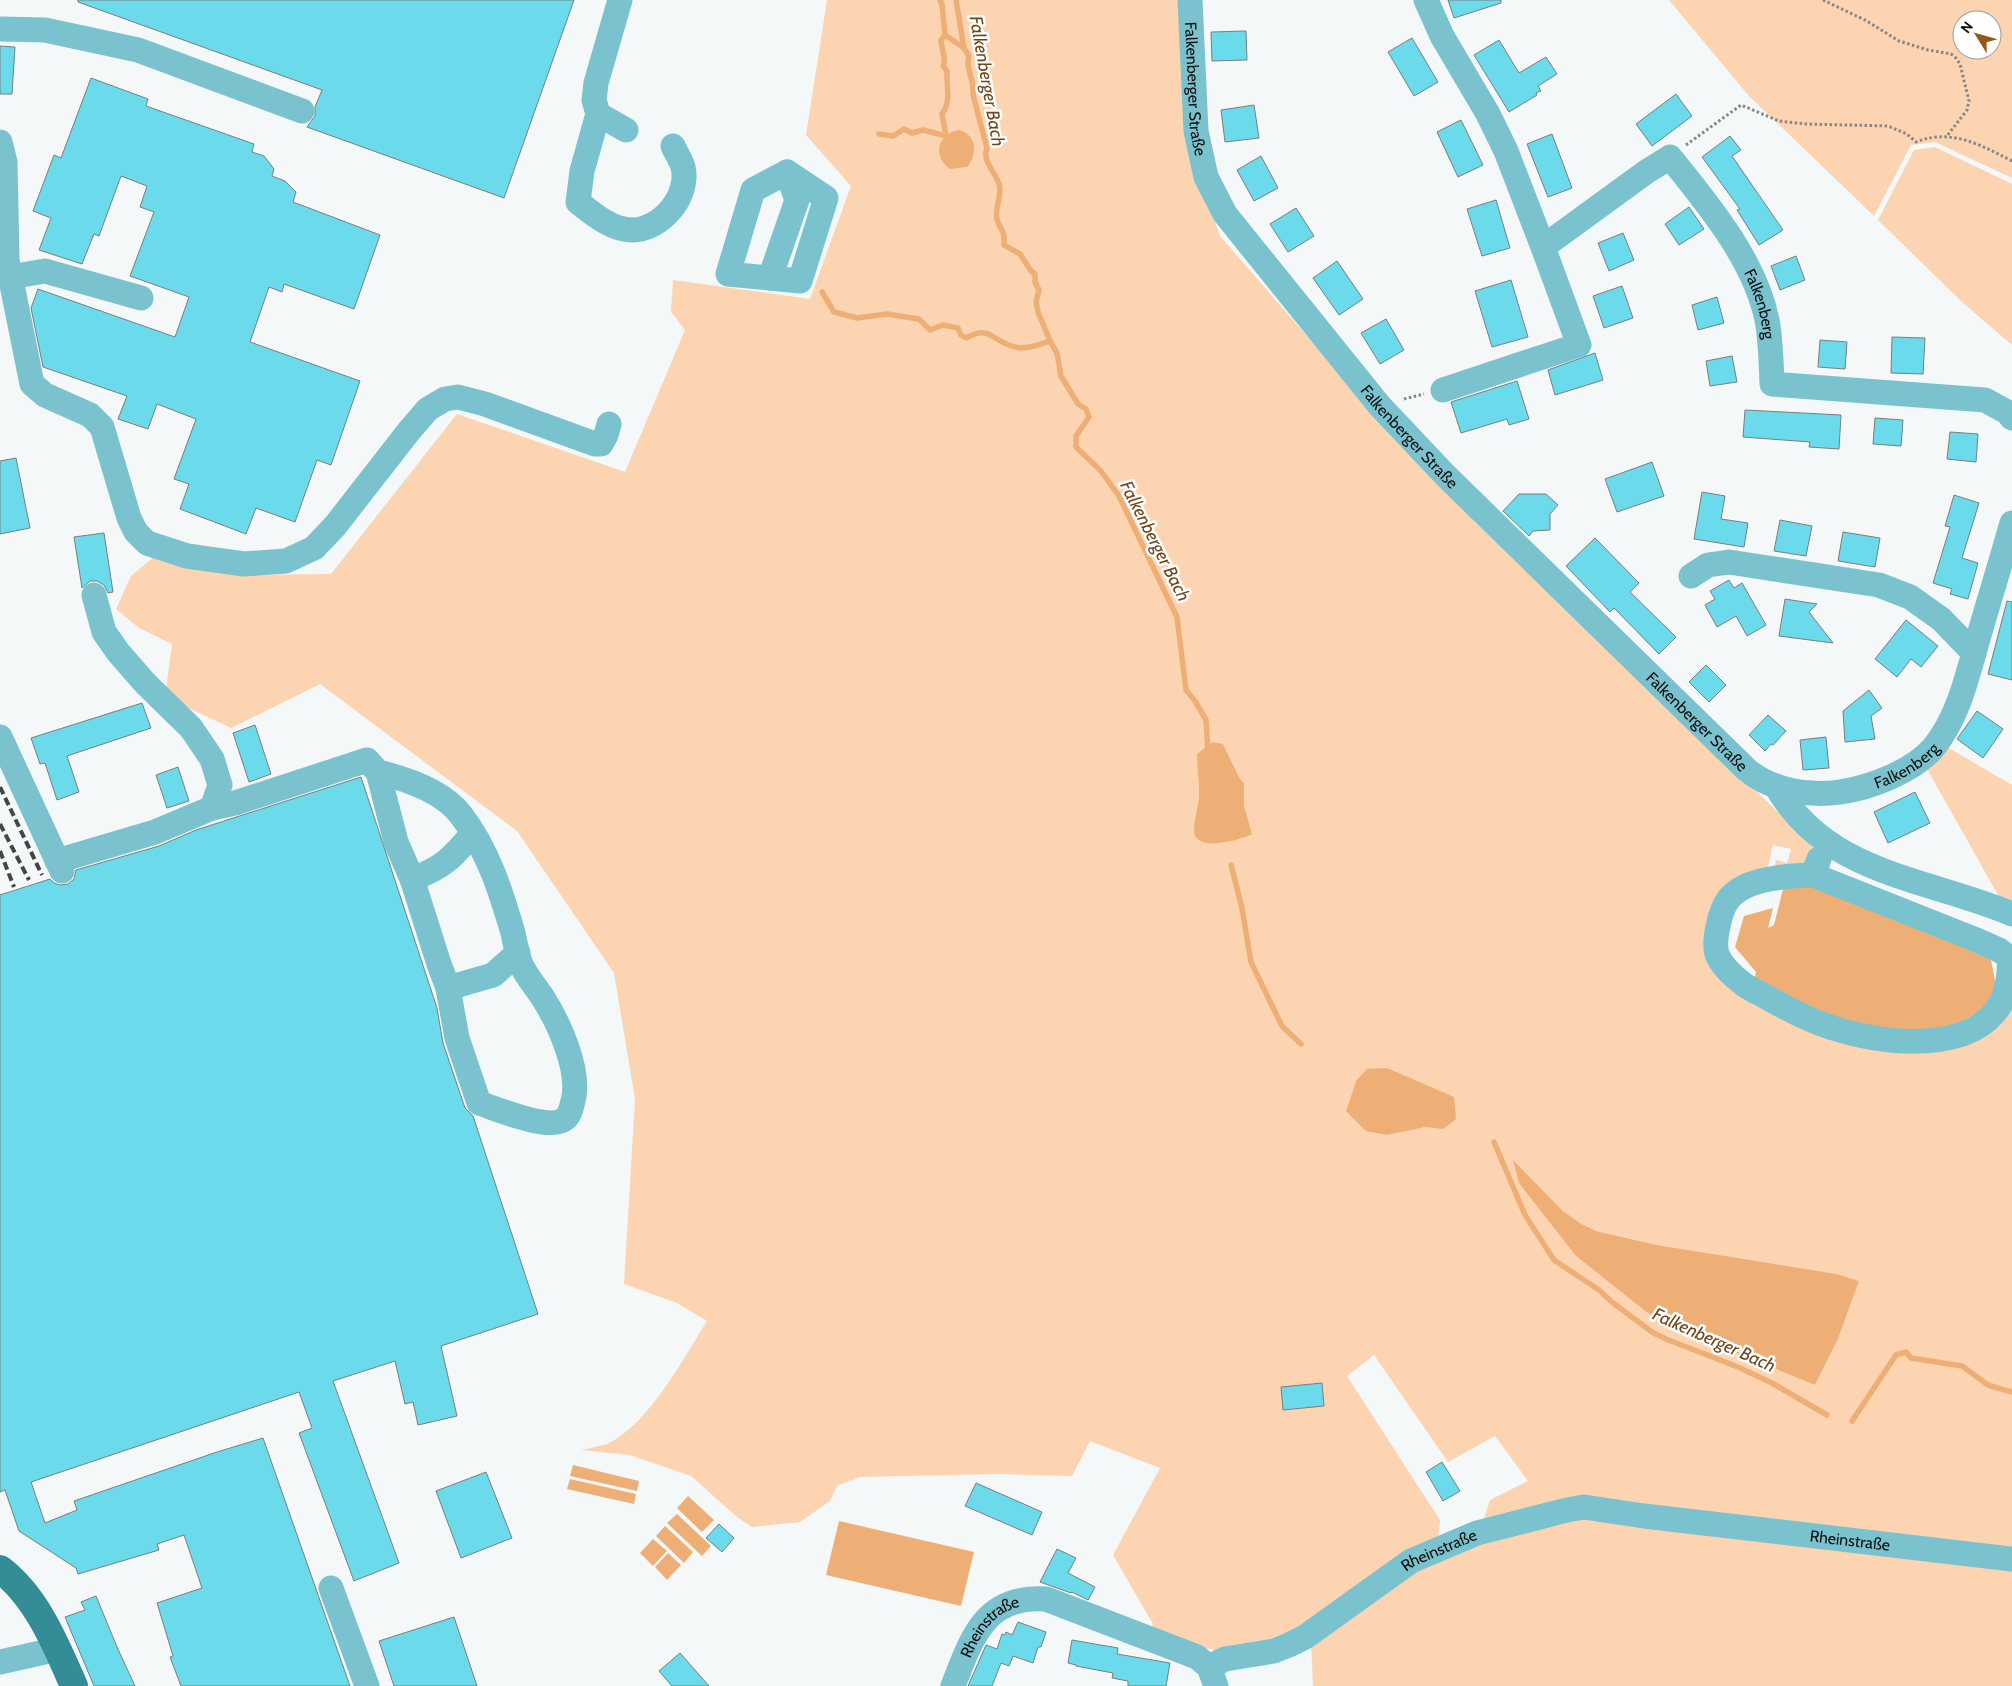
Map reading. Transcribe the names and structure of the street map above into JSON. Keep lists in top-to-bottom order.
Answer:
{
  "streets": {
    "street": ["Falkenberger Straße", "Falkenberg", "Rheinstraße"]
  },
  "crossings": [
    ["Falkenberger Straße", "Falkenberg"]
  ],
  "water": ["Falkenberger Bach"],
  "north": "top left"
}
